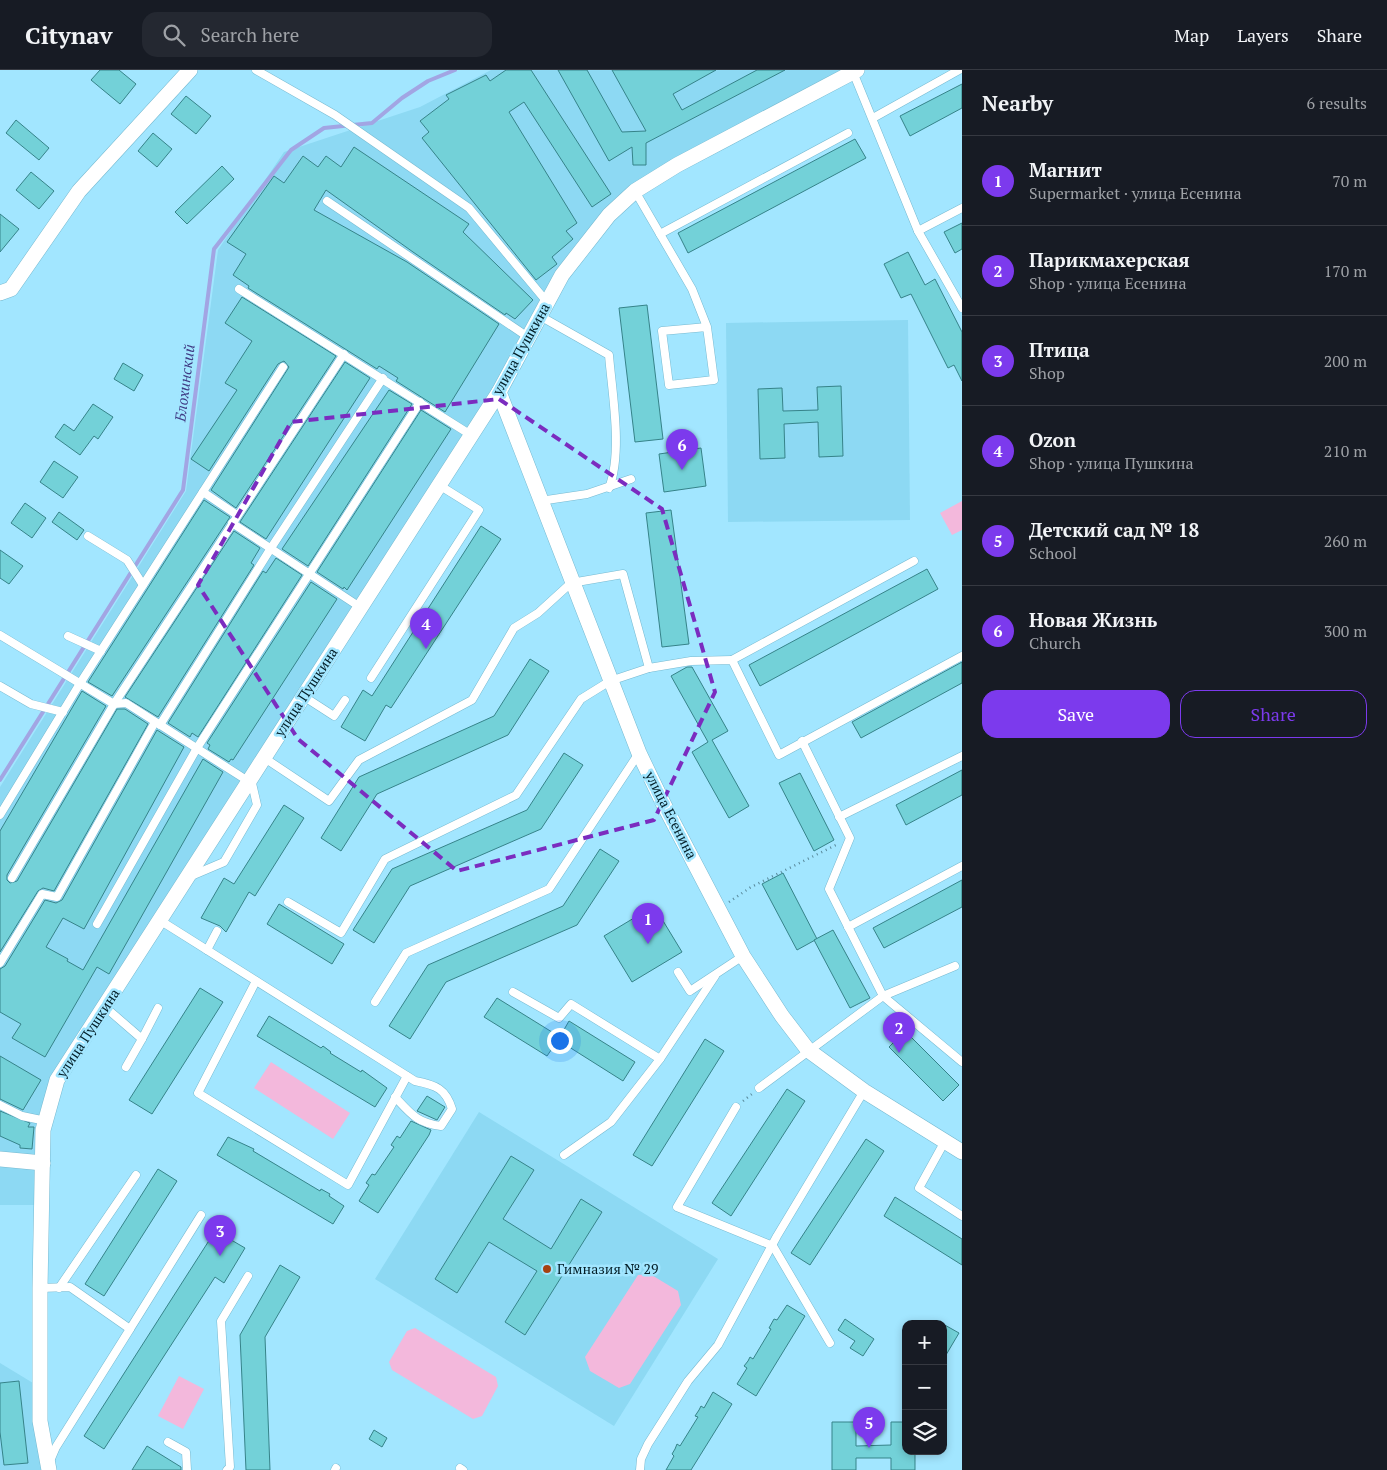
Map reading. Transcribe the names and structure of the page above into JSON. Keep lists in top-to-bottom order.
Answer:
{
  "streets": {
    "street": ["улица Пушкина", "улица Есенина"]
  },
  "crossings": [
    ["улица Пушкина", "улица Есенина"]
  ],
  "water": ["Блохинский"],
  "places": ["Гимназия № 29"],
  "page": {
    "header": "Citynav",
    "search": "Search here",
    "nav": ["Map", "Layers", "Share"],
    "heading": ["Nearby", "6 results"],
    "list": [
      {
        "mark": "1",
        "name": "Магнит",
        "note": "Supermarket · улица Есенина",
        "value": "70 m"
      },
      {
        "mark": "2",
        "name": "Парикмахерская",
        "note": "Shop · улица Есенина",
        "value": "170 m"
      },
      {
        "mark": "3",
        "name": "Птица",
        "note": "Shop",
        "value": "200 m"
      },
      {
        "mark": "4",
        "name": "Ozon",
        "note": "Shop · улица Пушкина",
        "value": "210 m"
      },
      {
        "mark": "5",
        "name": "Детский сад № 18",
        "note": "School",
        "value": "260 m"
      },
      {
        "mark": "6",
        "name": "Новая Жизнь",
        "note": "Church",
        "value": "300 m"
      }
    ],
    "pins": [
      "6",
      "4",
      "1",
      "2",
      "3",
      "5"
    ],
    "buttons": ["Save", "Share"],
    "map_buttons": ["+", "−"]
  }
}
